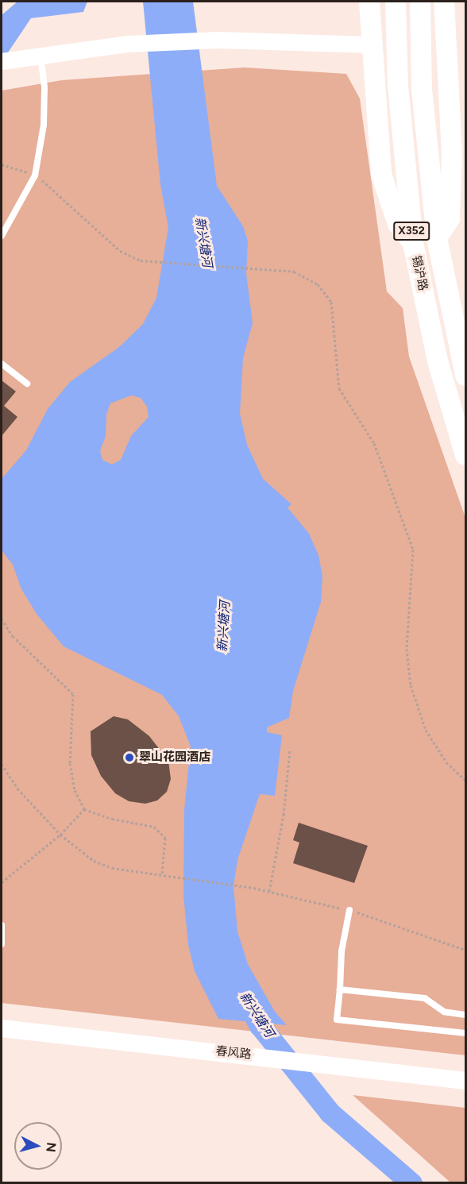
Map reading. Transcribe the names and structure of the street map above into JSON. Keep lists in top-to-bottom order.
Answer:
{
  "streets": {
    "main road": ["X352", "锡沪路", "春风路"]
  },
  "water": ["新兴塘河"],
  "places": ["翠山花园酒店"],
  "north": "right"
}
